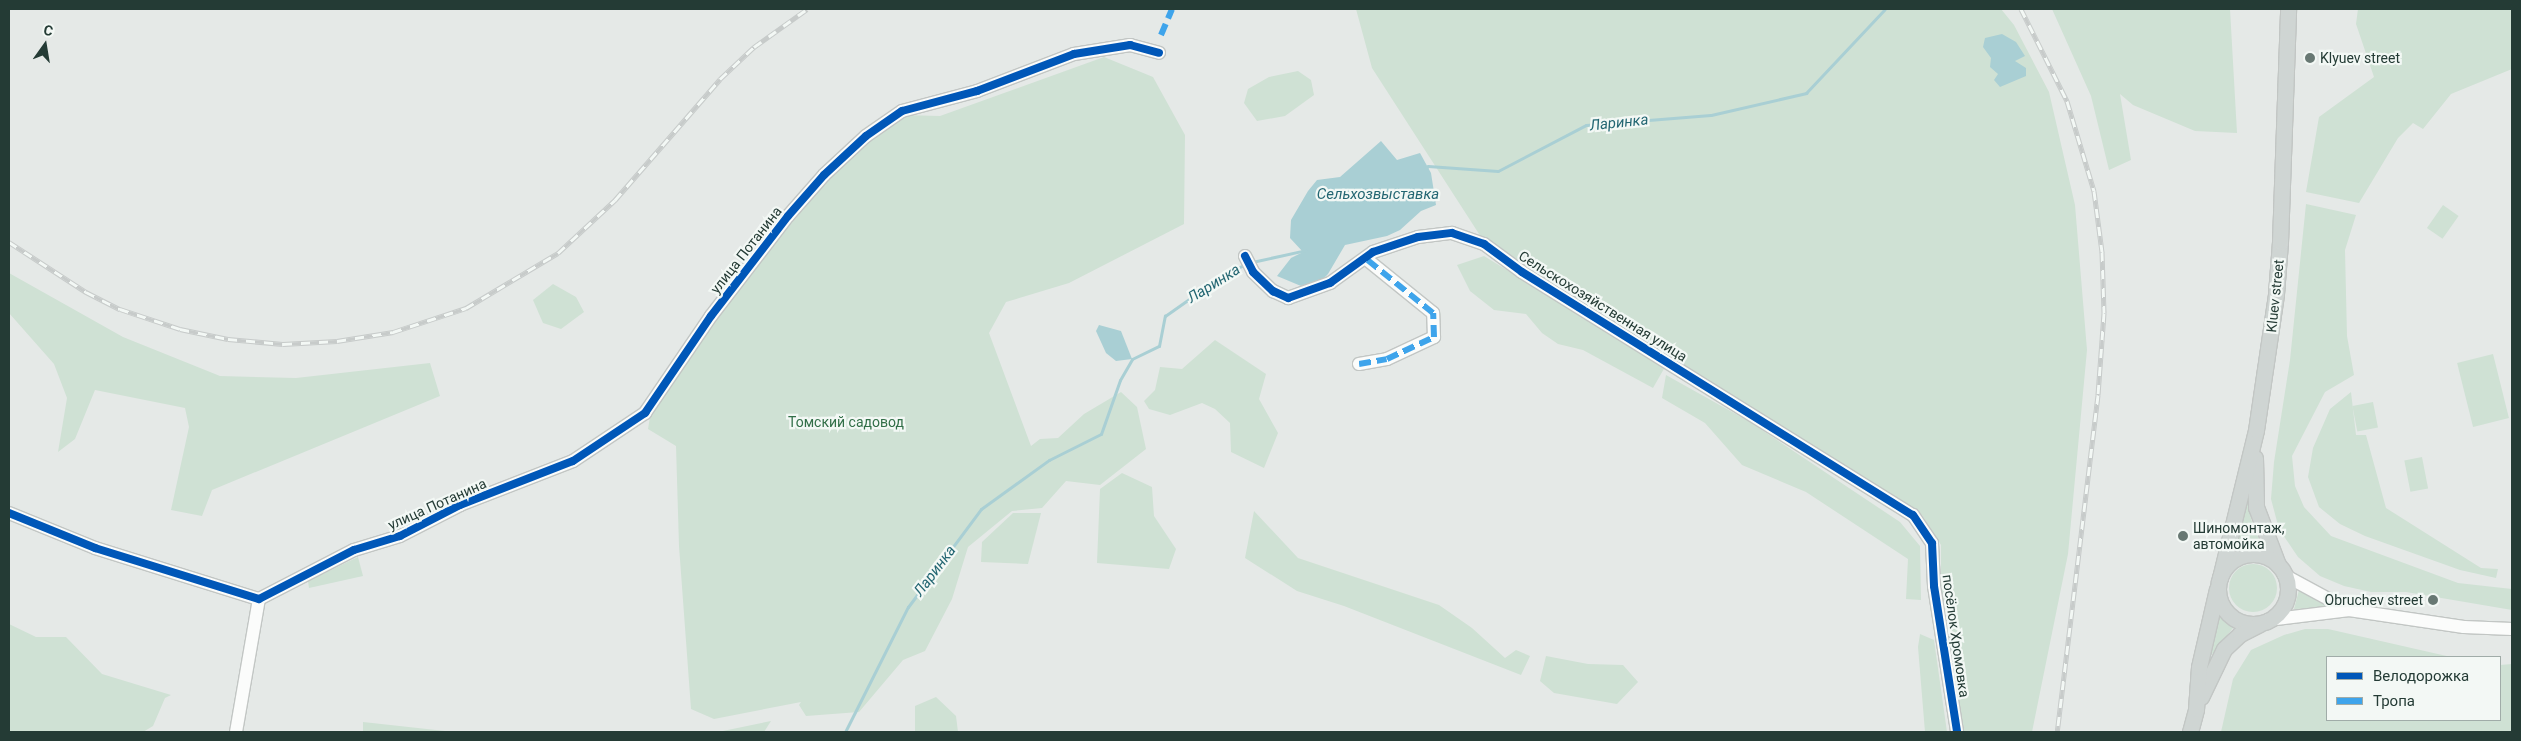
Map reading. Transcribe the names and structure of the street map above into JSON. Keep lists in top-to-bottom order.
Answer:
{
  "streets": {
    "main road": ["Kluev street"],
    "street": ["улица Потанина", "Сельскохозяйственная улица", "посёлок Хромовка"]
  },
  "crossings": [
    ["Сельскохозяйственная улица", "посёлок Хромовка"]
  ],
  "water": ["Ларинка", "Сельхозвыставка"],
  "parks": ["Томский садовод"],
  "places": ["Klyuev street", "Шиномонтаж, автомойка", "Obruchev street"],
  "legend": ["Велодорожка", "Тропа"],
  "north": "top"
}
